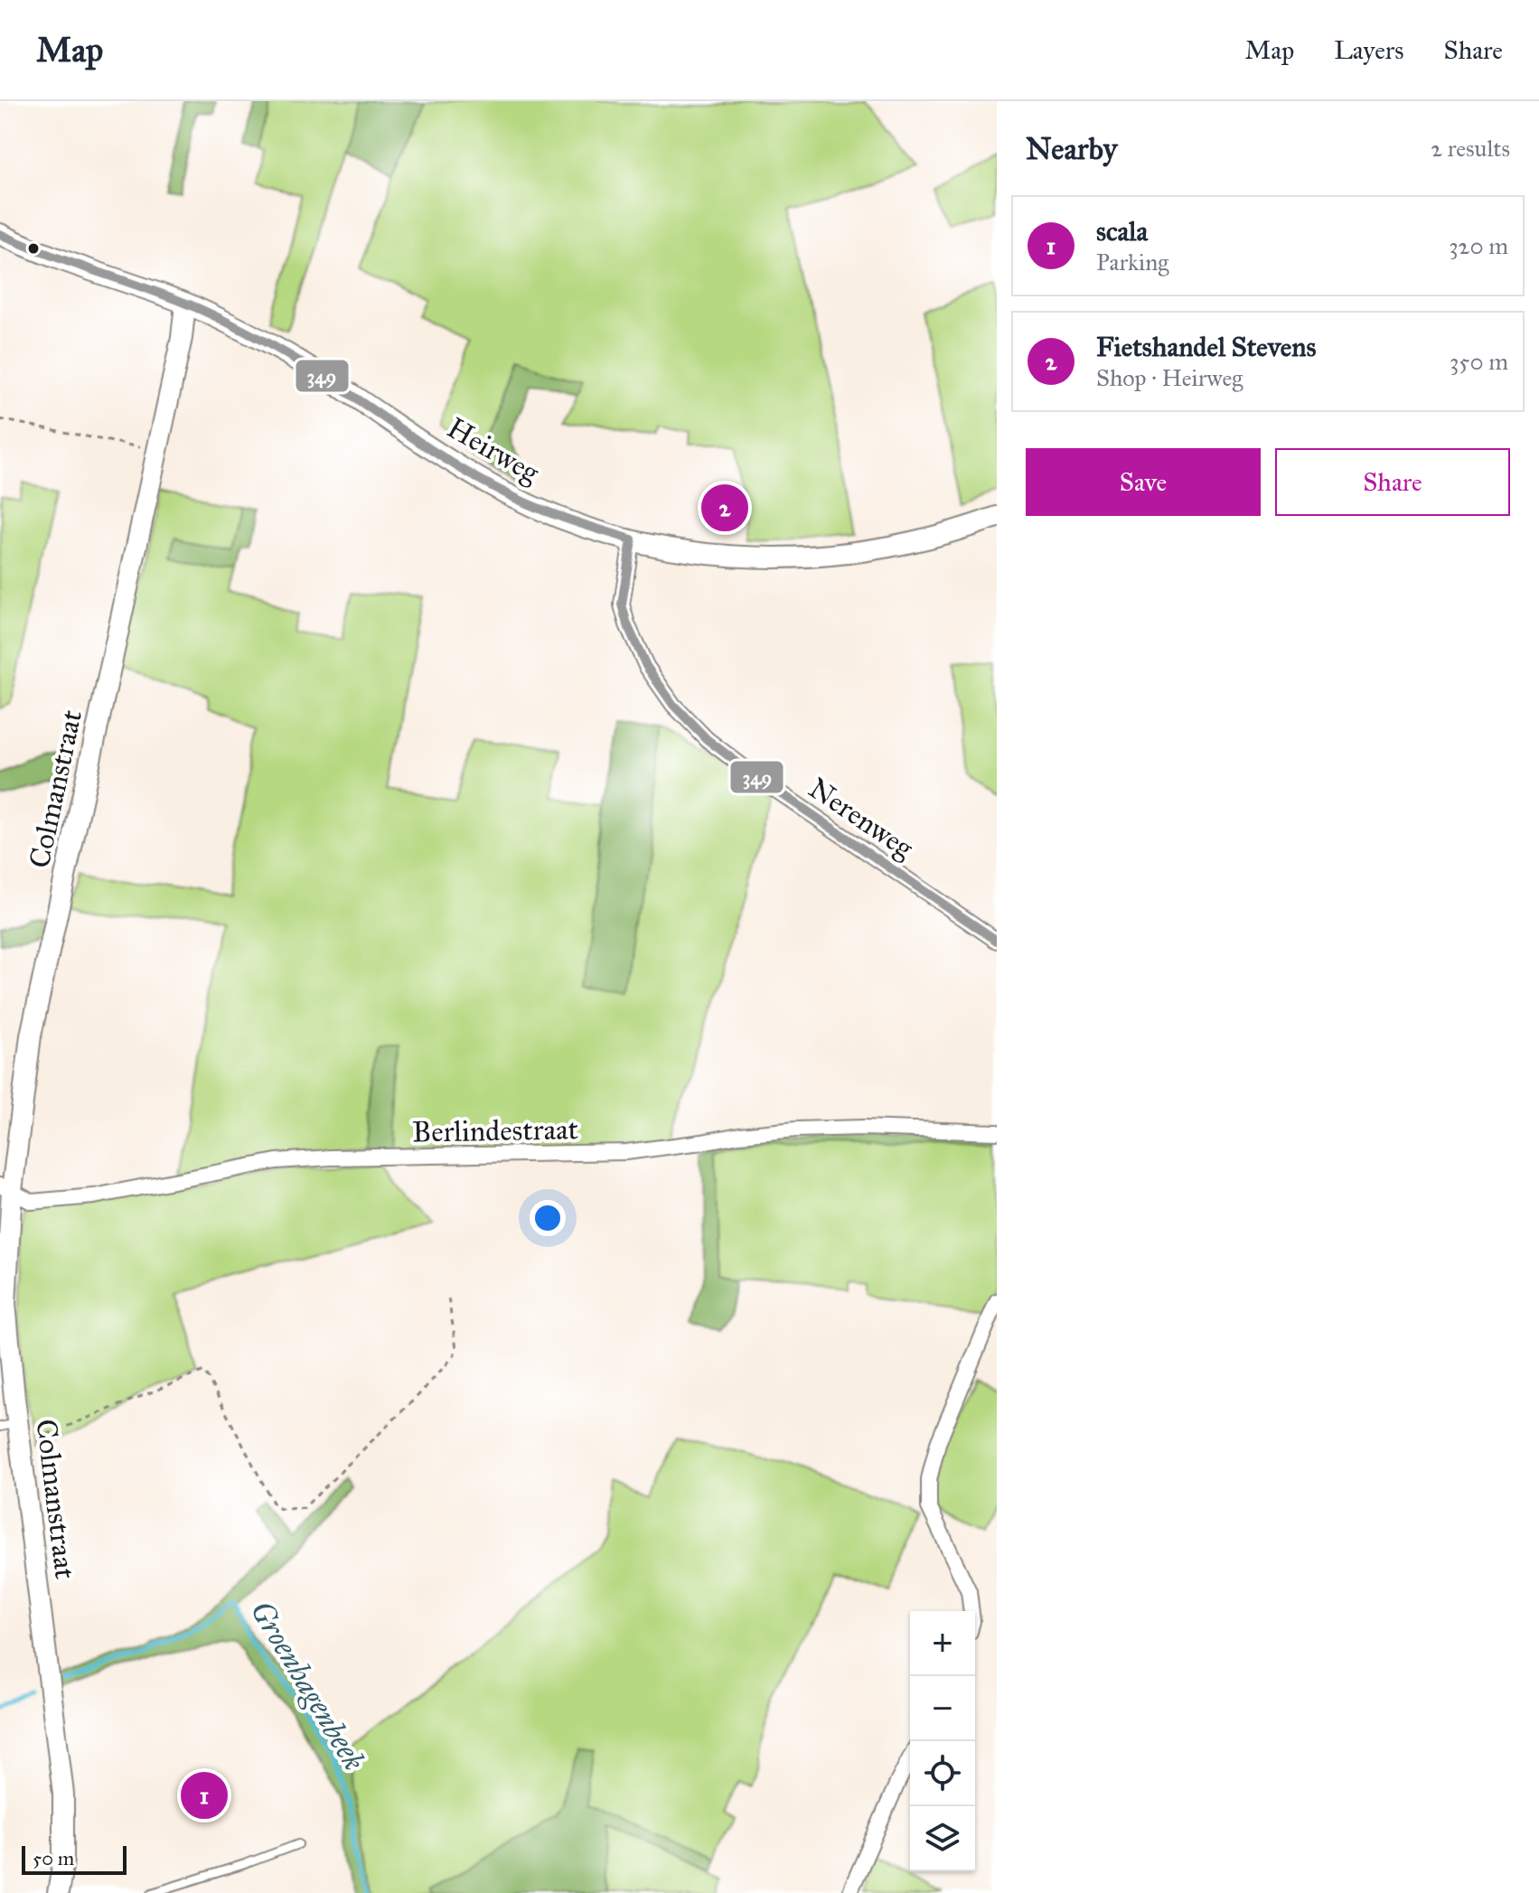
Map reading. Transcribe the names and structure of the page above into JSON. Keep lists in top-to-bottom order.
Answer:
{
  "streets": {
    "main road": ["Heirweg", "Colmanstraat"],
    "street": ["Nerenweg", "Berlindestraat"]
  },
  "crossings": [
    ["Heirweg", "Colmanstraat"],
    ["Heirweg", "Nerenweg"],
    ["Colmanstraat", "Berlindestraat"]
  ],
  "water": ["Groenhagenbeek"],
  "lines": ["transit line 349"],
  "scale_bar": "50 m",
  "page": {
    "header": "Map",
    "nav": ["Map", "Layers", "Share"],
    "heading": ["Nearby", "2 results"],
    "list": [
      {
        "mark": "1",
        "name": "scala",
        "note": "Parking",
        "value": "320 m"
      },
      {
        "mark": "2",
        "name": "Fietshandel Stevens",
        "note": "Shop · Heirweg",
        "value": "350 m"
      }
    ],
    "buttons": ["Save", "Share"],
    "pins": ["2", "1"],
    "map_buttons": ["+", "−"],
    "scale": "50 m"
  }
}
